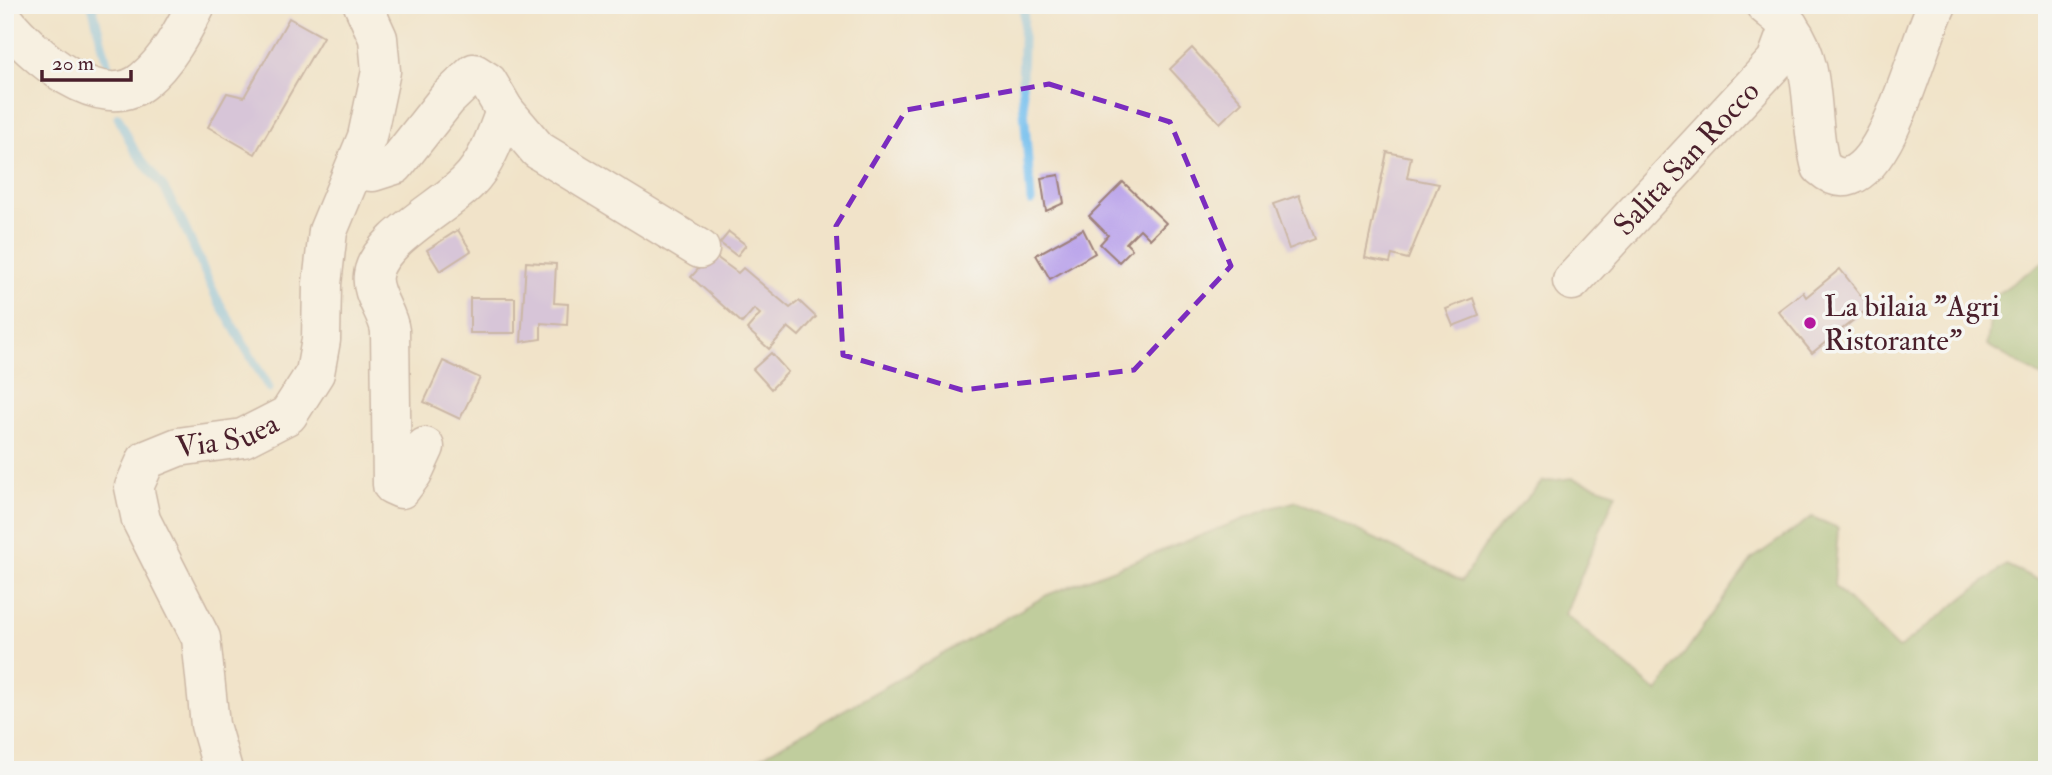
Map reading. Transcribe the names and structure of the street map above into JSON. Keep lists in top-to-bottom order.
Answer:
{
  "streets": {
    "street": ["Salita San Rocco", "Via Suea"]
  },
  "places": ["La bilaia \"Agri Ristorante\""],
  "scale_bar": "20 m"
}
